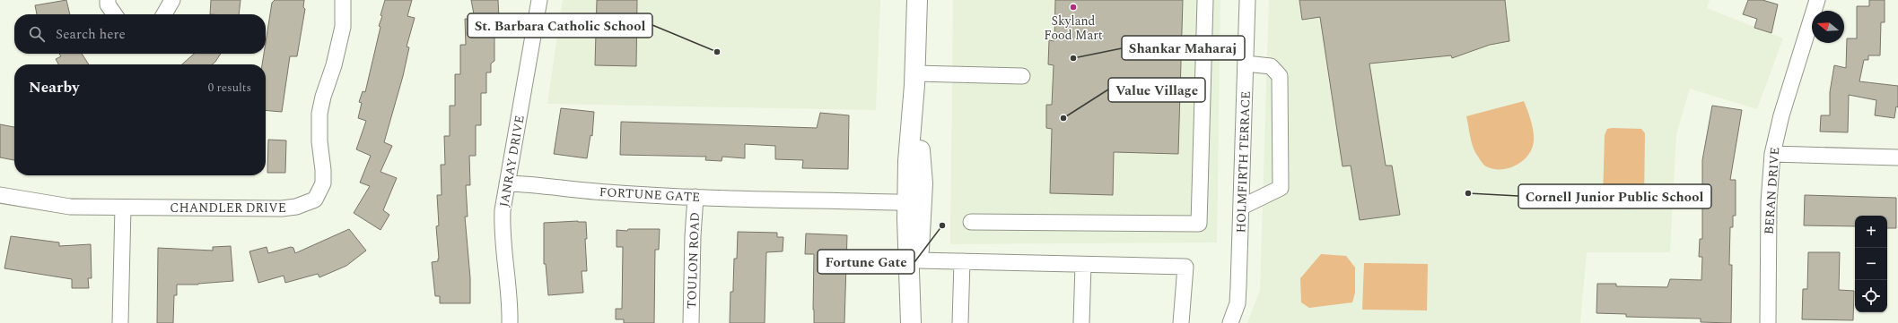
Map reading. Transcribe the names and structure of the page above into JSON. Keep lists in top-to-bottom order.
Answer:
{
  "streets": {
    "street": [
      "JANRAY DRIVE",
      "HOLMFIRTH TERRACE",
      "BERAN DRIVE",
      "FORTUNE GATE",
      "CHANDLER DRIVE",
      "TOULON ROAD"
    ]
  },
  "crossings": [
    ["JANRAY DRIVE", "FORTUNE GATE"],
    ["FORTUNE GATE", "TOULON ROAD"]
  ],
  "places": [
    "Skyland Food Mart",
    "St. Barbara Catholic School",
    "Shankar Maharaj",
    "Value Village",
    "Cornell Junior Public School",
    "Fortune Gate"
  ],
  "north": "left",
  "page": {
    "search": "Search here",
    "heading": ["Nearby", "0 results"],
    "map_buttons": ["+", "−"]
  }
}
